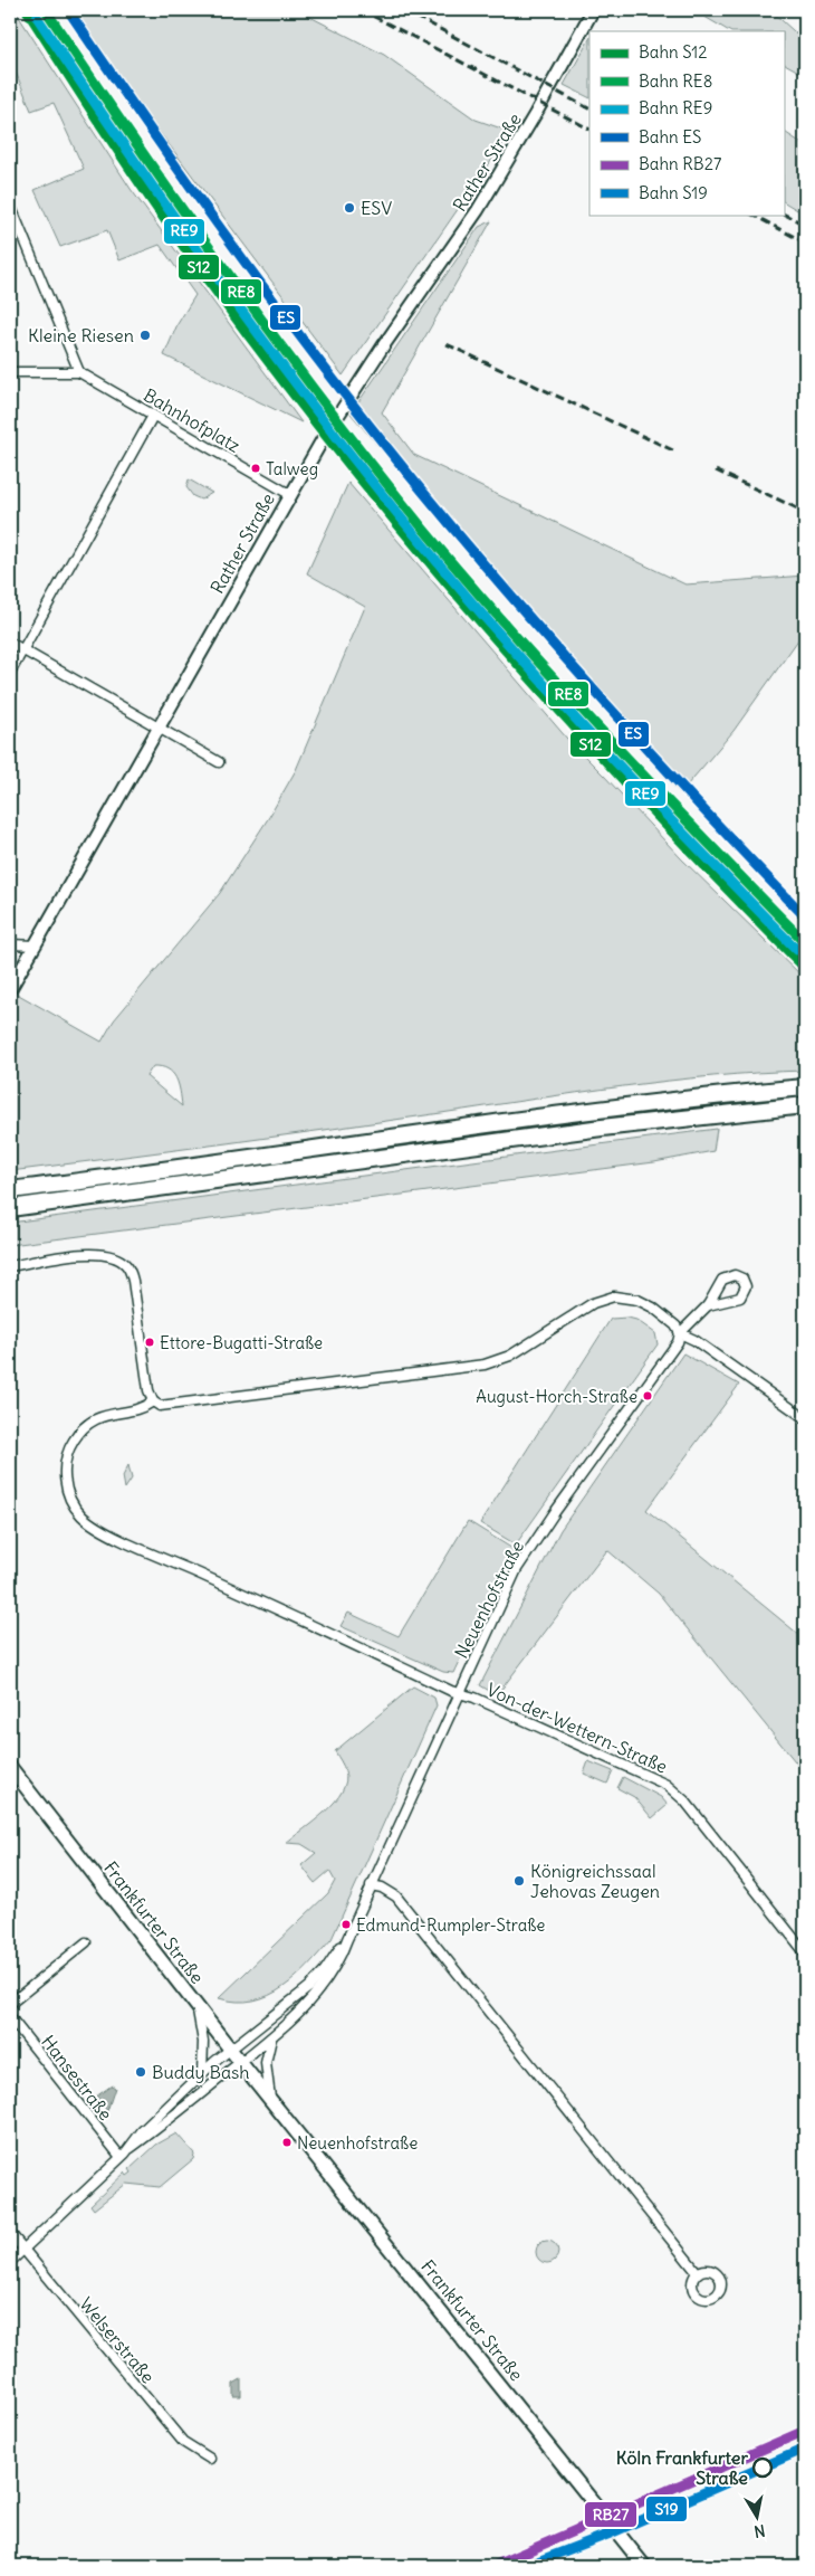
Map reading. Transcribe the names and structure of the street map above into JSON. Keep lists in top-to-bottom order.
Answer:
{
  "streets": {
    "main road": ["Frankfurter Straße"],
    "street": [
      "Rather Straße",
      "Bahnhofplatz",
      "Neuenhofstraße",
      "Von-der-Wettern-Straße",
      "Hansestraße",
      "Welserstraße"
    ]
  },
  "crossings": [
    ["Rather Straße", "Bahnhofplatz"],
    ["Neuenhofstraße", "Von-der-Wettern-Straße"],
    ["Neuenhofstraße", "Frankfurter Straße"]
  ],
  "places": [
    "ESV",
    "Kleine Riesen",
    "Talweg",
    "Ettore-Bugatti-Straße",
    "August-Horch-Straße",
    "Königreichssaal Jehovas Zeugen",
    "Edmund-Rumpler-Straße",
    "Buddy Bash",
    "Neuenhofstraße",
    "Köln Frankfurter Straße"
  ],
  "lines": [
    "rail line S12",
    "rail line RE8",
    "rail line ES",
    "rail line RE9",
    "rail line RB27",
    "rail line S19"
  ],
  "legend": [
    "Bahn S12",
    "Bahn RE8",
    "Bahn RE9",
    "Bahn ES",
    "Bahn RB27",
    "Bahn S19"
  ],
  "north": "bottom"
}
